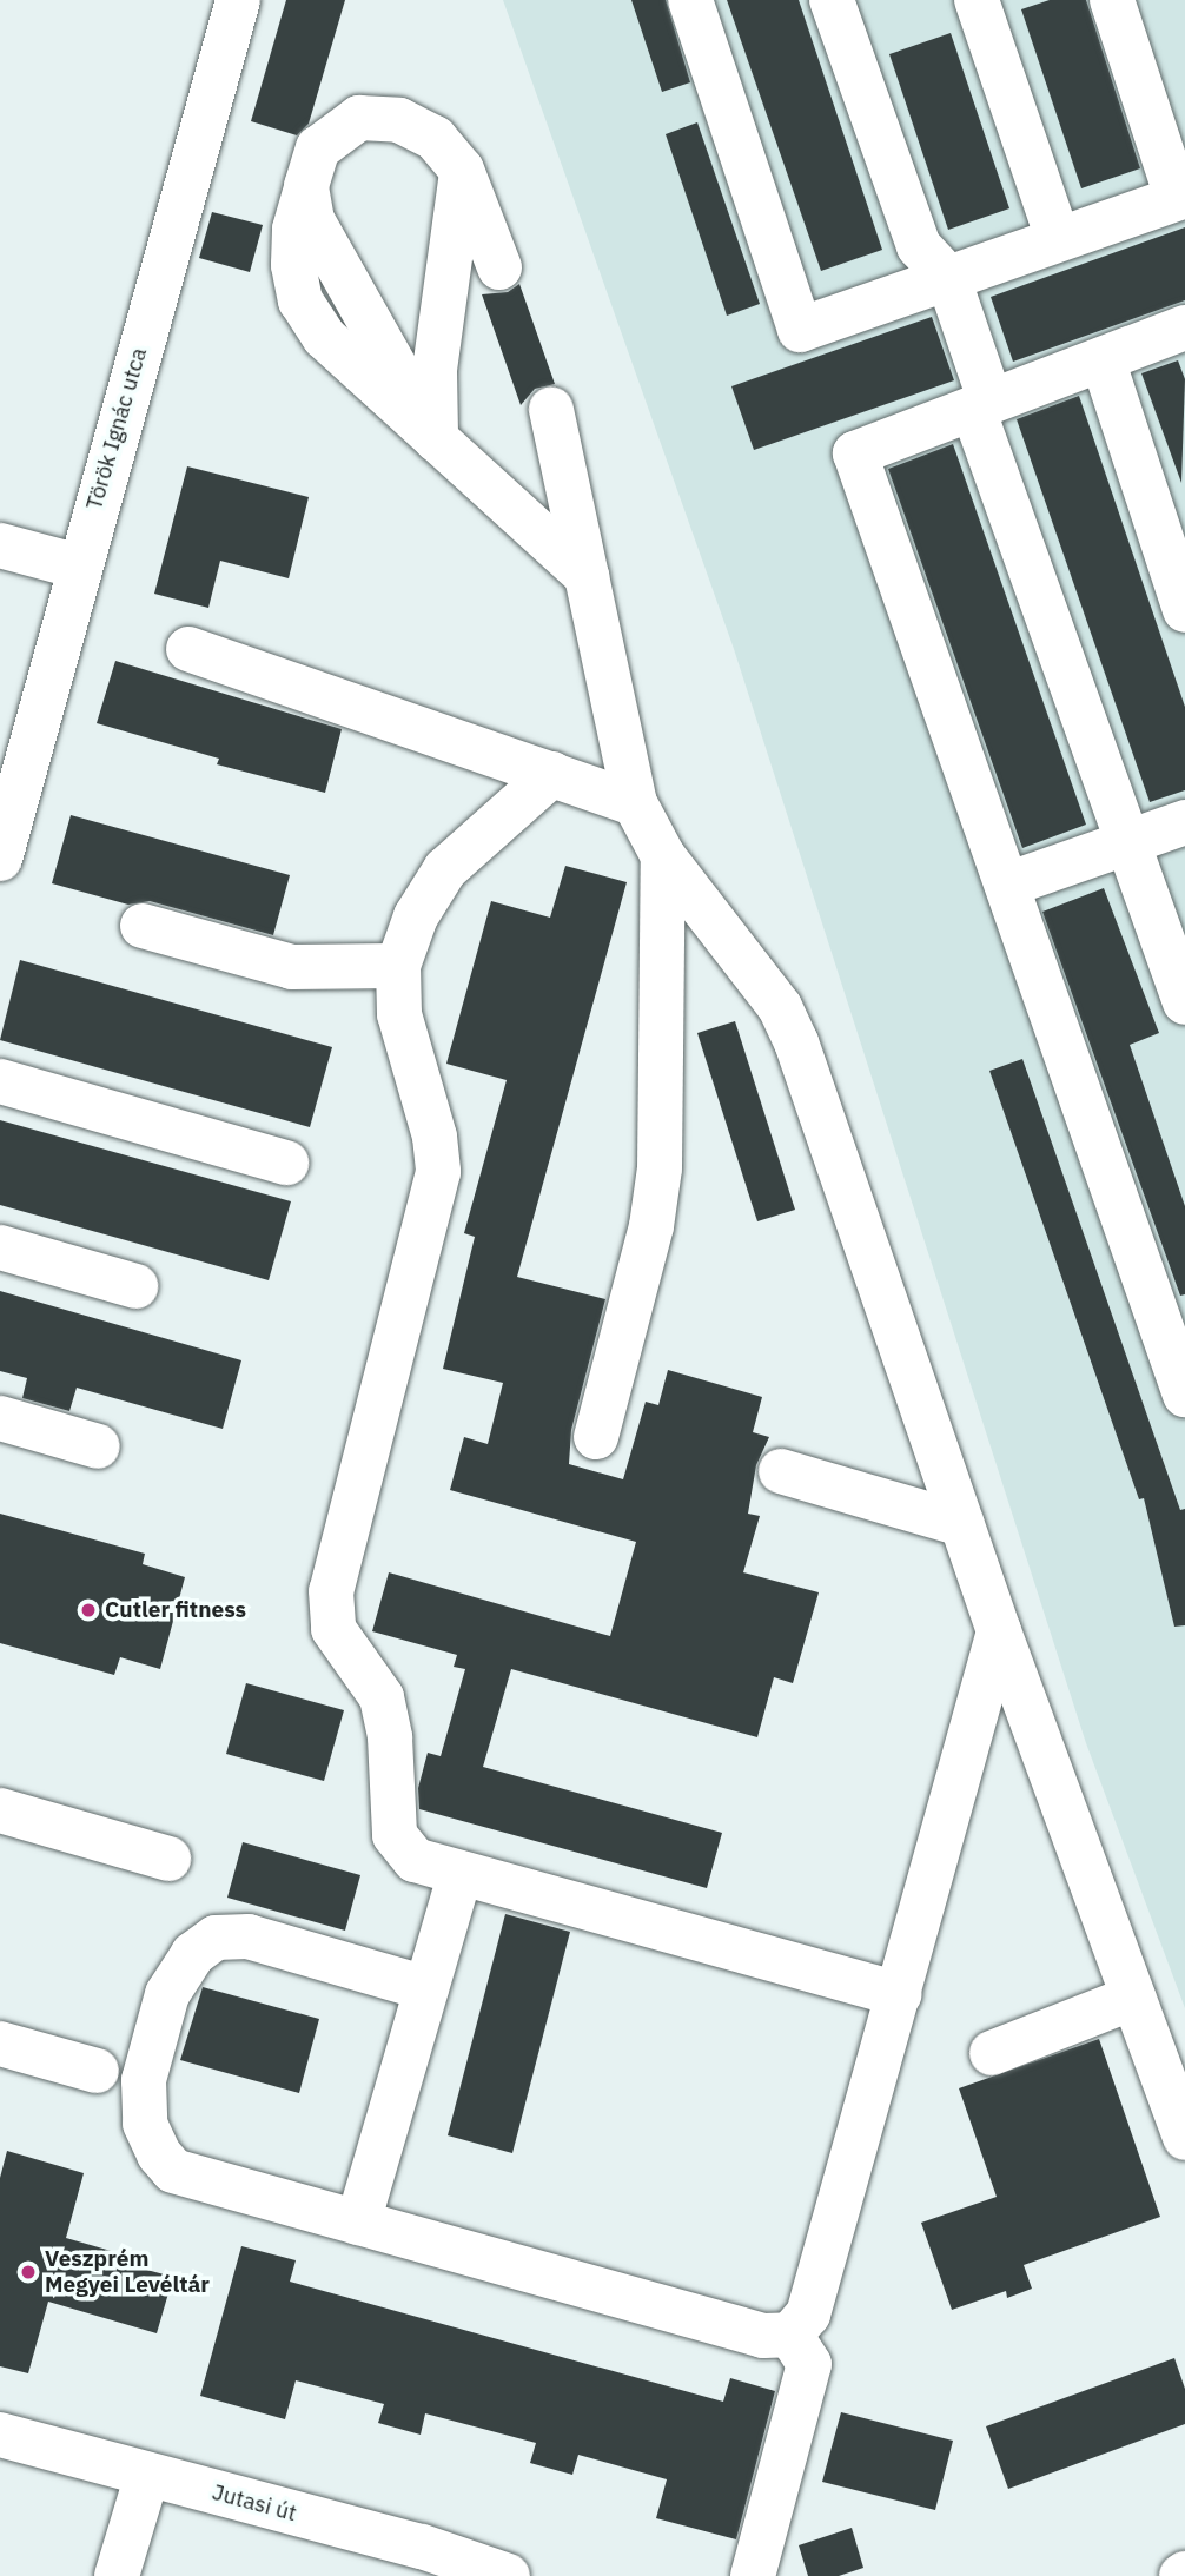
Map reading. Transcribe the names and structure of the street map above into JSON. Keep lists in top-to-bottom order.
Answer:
{
  "streets": {
    "street": ["Török Ignác utca", "Jutasi út"]
  },
  "places": ["Cutler fitness", "Veszprém Megyei Levéltár"]
}
